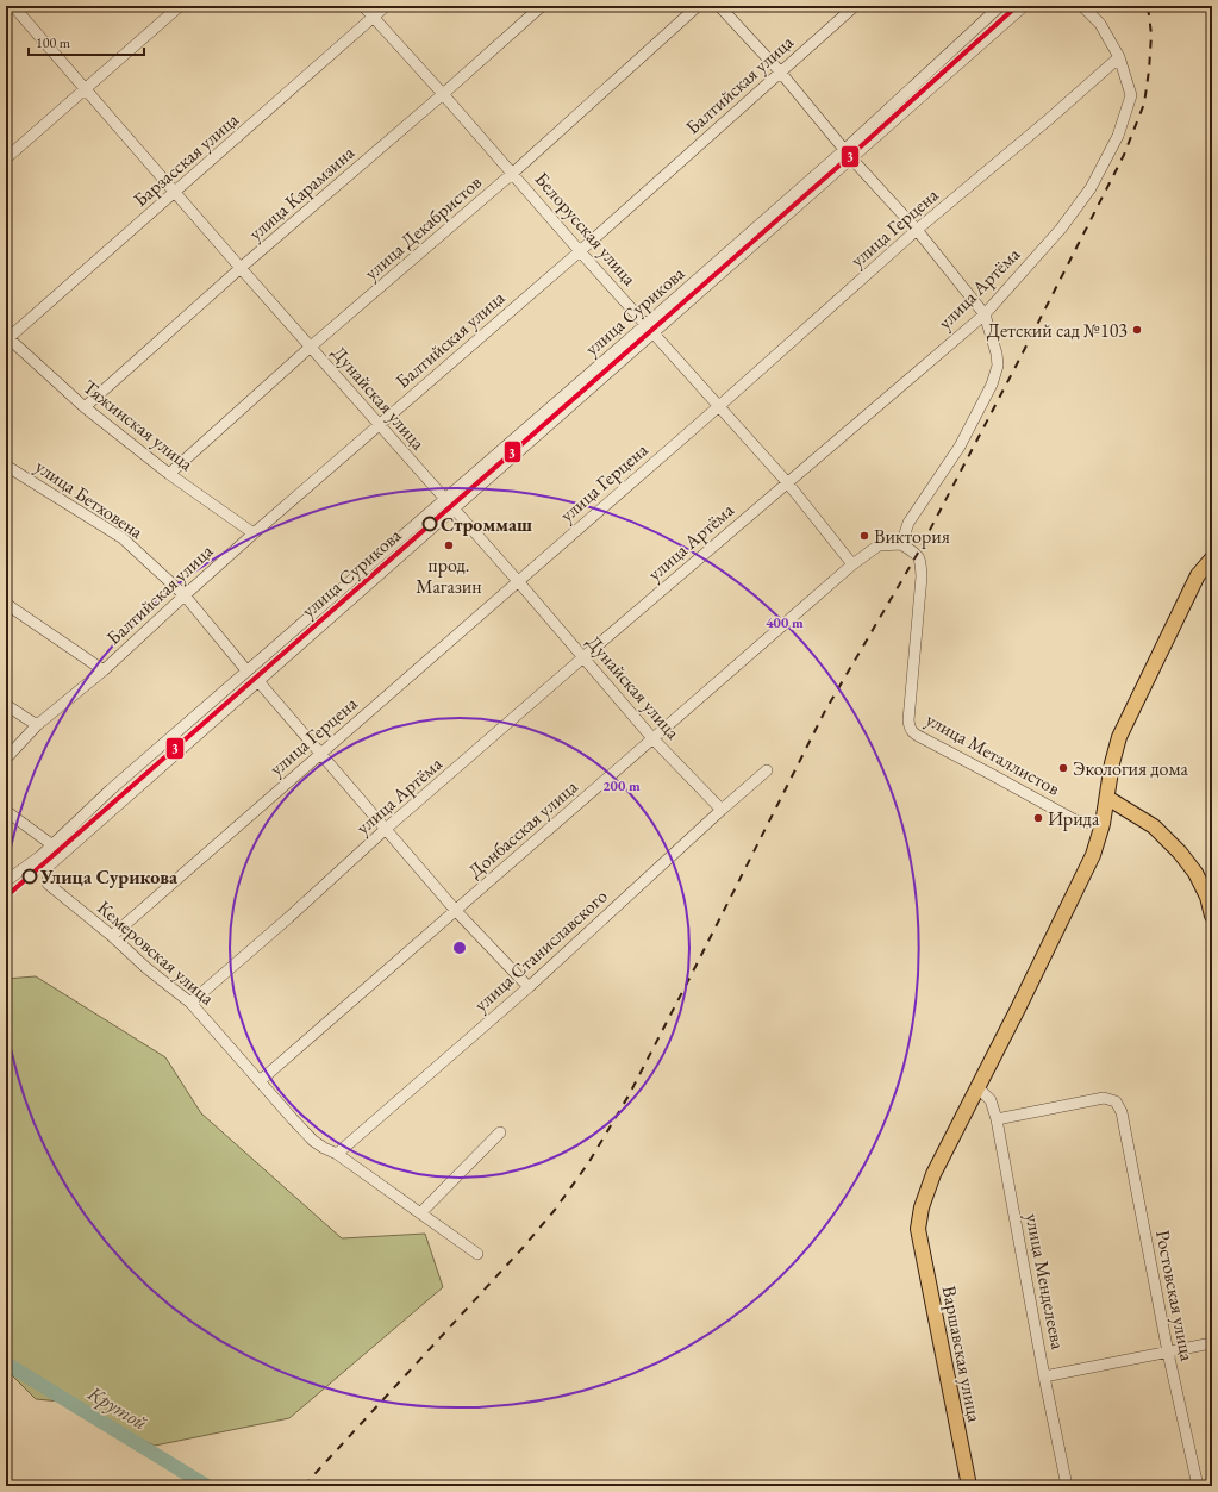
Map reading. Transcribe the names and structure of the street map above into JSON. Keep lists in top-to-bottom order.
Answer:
{
  "streets": {
    "main road": ["Варшавская улица"],
    "street": [
      "Балтийская улица",
      "Барзасская улица",
      "улица Карамзина",
      "улица Декабристов",
      "улица Герцена",
      "Белорусская улица",
      "улица Артёма",
      "улица Сурикова",
      "Дунайская улица",
      "Тяжинская улица",
      "улица Бетховена",
      "улица Металлистов",
      "Донбасская улица",
      "улица Станиславского",
      "Кемеровская улица",
      "улица Менделеева",
      "Ростовская улица"
    ]
  },
  "crossings": [
    ["Балтийская улица", "Белорусская улица"],
    ["Балтийская улица", "Дунайская улица"],
    ["Балтийская улица", "Тяжинская улица"],
    ["Балтийская улица", "улица Бетховена"],
    ["Барзасская улица", "Белорусская улица"],
    ["Барзасская улица", "Дунайская улица"],
    ["Барзасская улица", "Тяжинская улица"],
    ["улица Карамзина", "Белорусская улица"],
    ["улица Карамзина", "Дунайская улица"],
    ["улица Карамзина", "Тяжинская улица"],
    ["улица Декабристов", "Белорусская улица"],
    ["улица Декабристов", "Дунайская улица"],
    ["улица Декабристов", "Тяжинская улица"],
    ["улица Герцена", "Белорусская улица"],
    ["улица Герцена", "улица Артёма"],
    ["улица Герцена", "Дунайская улица"],
    ["улица Герцена", "Кемеровская улица"],
    ["Белорусская улица", "улица Артёма"],
    ["Белорусская улица", "улица Сурикова"],
    ["Белорусская улица", "Донбасская улица"],
    ["улица Артёма", "Дунайская улица"],
    ["улица Артёма", "Кемеровская улица"],
    ["улица Сурикова", "Дунайская улица"],
    ["улица Сурикова", "улица Бетховена"],
    ["улица Сурикова", "Кемеровская улица"],
    ["Дунайская улица", "Донбасская улица"],
    ["Дунайская улица", "улица Станиславского"],
    ["улица Металлистов", "Донбасская улица"],
    ["Донбасская улица", "Кемеровская улица"],
    ["улица Станиславского", "Кемеровская улица"],
    ["улица Менделеева", "Ростовская улица"],
    ["улица Менделеева", "Варшавская улица"]
  ],
  "water": ["Крутой"],
  "places": [
    "Детский сад №103",
    "Строммаш",
    "Виктория",
    "прод. Магазин",
    "Экология дома",
    "Ирида",
    "Улица Сурикова"
  ],
  "lines": ["transit line 3"],
  "scale_bar": "100 m",
  "rings": ["400 m", "200 m"]
}
